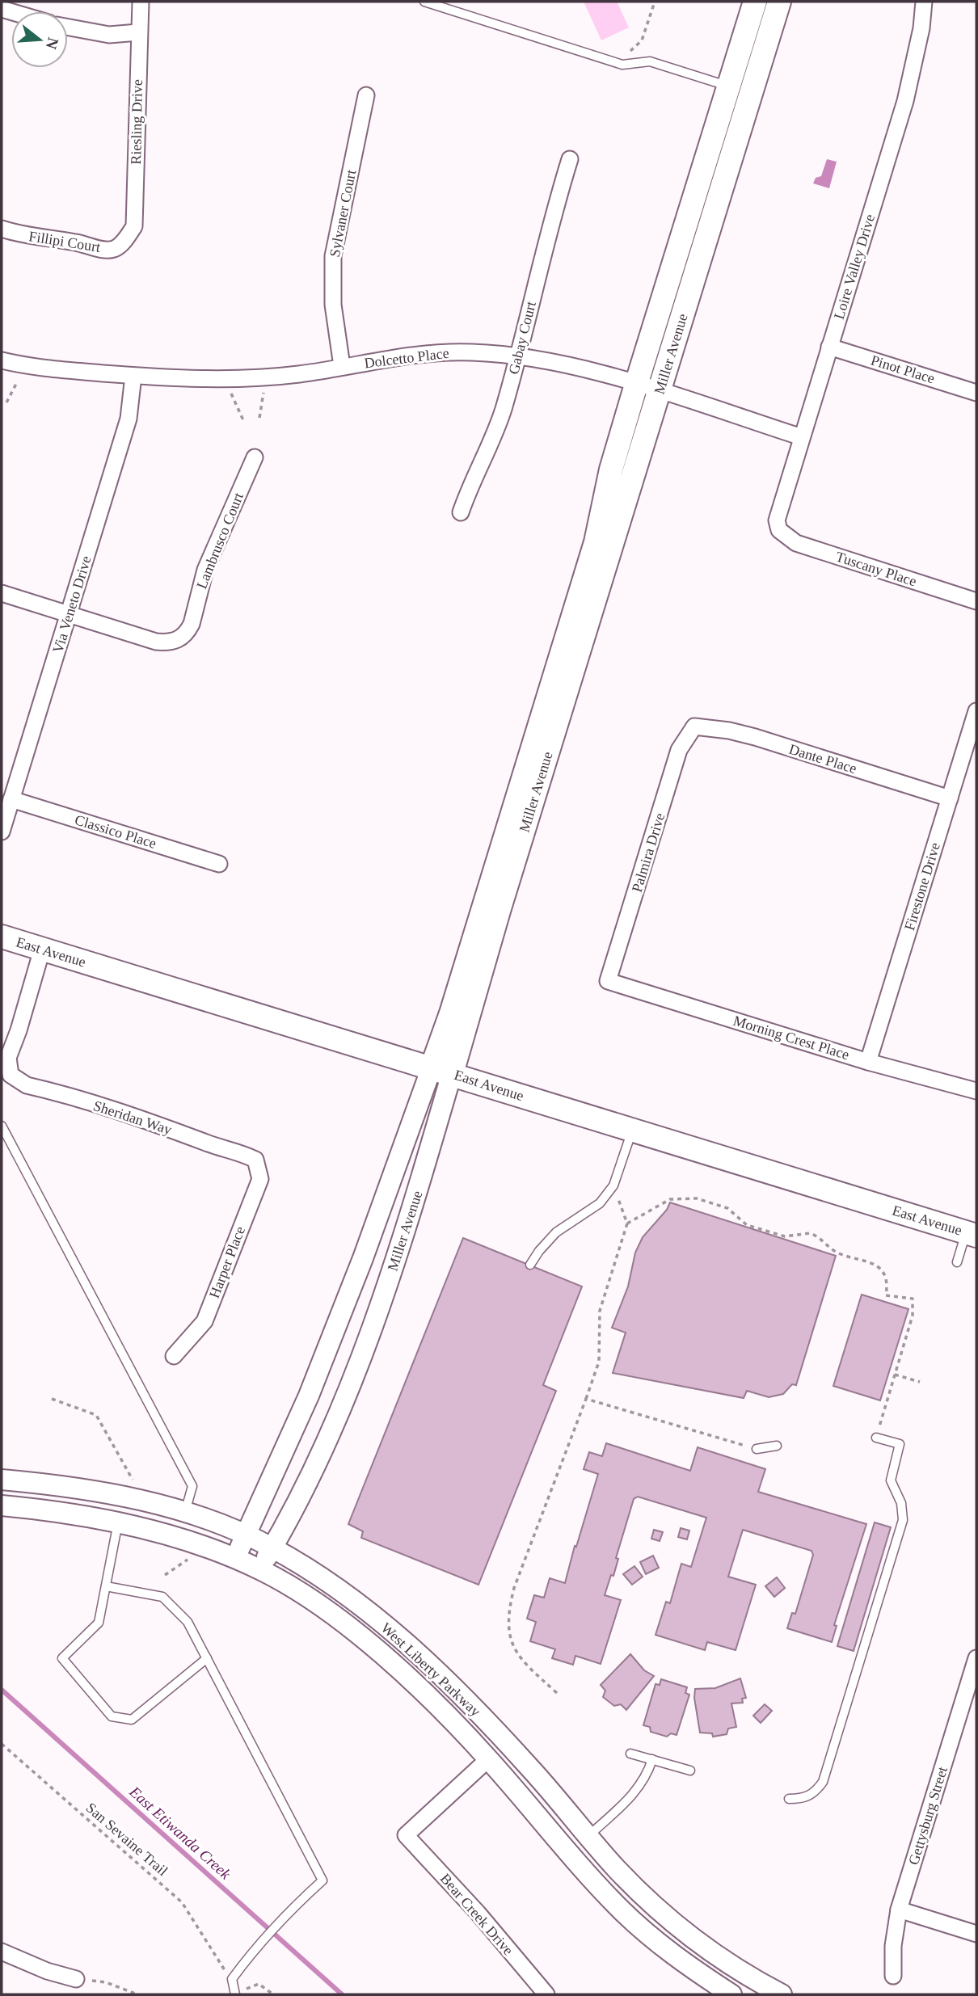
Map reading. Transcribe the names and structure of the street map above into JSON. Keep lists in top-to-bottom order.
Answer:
{
  "streets": {
    "main road": ["Miller Avenue", "East Avenue"],
    "street": [
      "Riesling Drive",
      "Sylvaner Court",
      "Fillipi Court",
      "Loire Valley Drive",
      "Gabay Court",
      "Dolcetto Place",
      "Pinot Place",
      "Lambrusco Court",
      "Tuscany Place",
      "Via Veneto Drive",
      "Dante Place",
      "Classico Place",
      "Palmira Drive",
      "Firestone Drive",
      "Morning Crest Place",
      "Sheridan Way",
      "Harper Place",
      "West Liberty Parkway",
      "Gettysburg Street",
      "Bear Creek Drive"
    ],
    "path": ["San Sevaine Trail"]
  },
  "crossings": [
    ["Riesling Drive", "Fillipi Court"],
    ["Sylvaner Court", "Dolcetto Place"],
    ["Loire Valley Drive", "Dolcetto Place"],
    ["Loire Valley Drive", "Pinot Place"],
    ["Loire Valley Drive", "Tuscany Place"],
    ["Gabay Court", "Dolcetto Place"],
    ["Miller Avenue", "Dolcetto Place"],
    ["Miller Avenue", "East Avenue"],
    ["Miller Avenue", "West Liberty Parkway"],
    ["Dolcetto Place", "Via Veneto Drive"],
    ["Lambrusco Court", "Via Veneto Drive"],
    ["Via Veneto Drive", "Classico Place"],
    ["Dante Place", "Palmira Drive"],
    ["Dante Place", "Firestone Drive"],
    ["Palmira Drive", "Morning Crest Place"],
    ["Firestone Drive", "Morning Crest Place"],
    ["East Avenue", "Sheridan Way"],
    ["Sheridan Way", "Harper Place"],
    ["West Liberty Parkway", "Bear Creek Drive"]
  ],
  "water": ["East Etiwanda Creek"],
  "north": "right"
}
